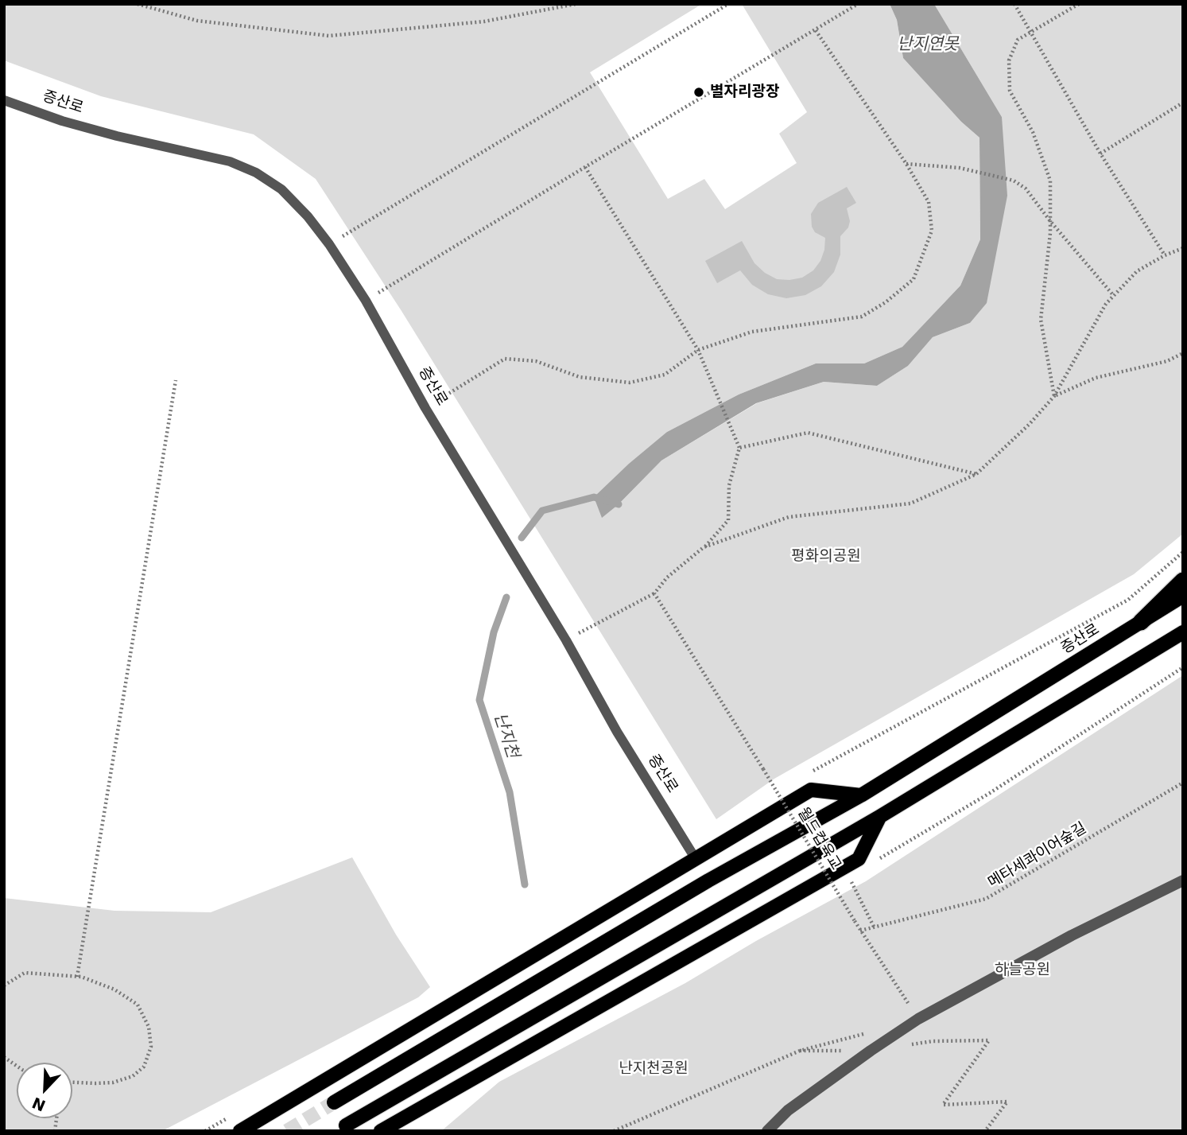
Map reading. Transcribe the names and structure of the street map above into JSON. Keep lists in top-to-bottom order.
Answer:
{
  "streets": {
    "main road": ["증산로"],
    "path": ["월드컵육교", "메타세콰이어숲길"]
  },
  "crossings": [
    ["월드컵육교", "메타세콰이어숲길"]
  ],
  "water": ["난지연못", "난지천"],
  "parks": ["평화의공원", "하늘공원", "난지천공원"],
  "places": ["별자리광장"],
  "north": "bottom left"
}
